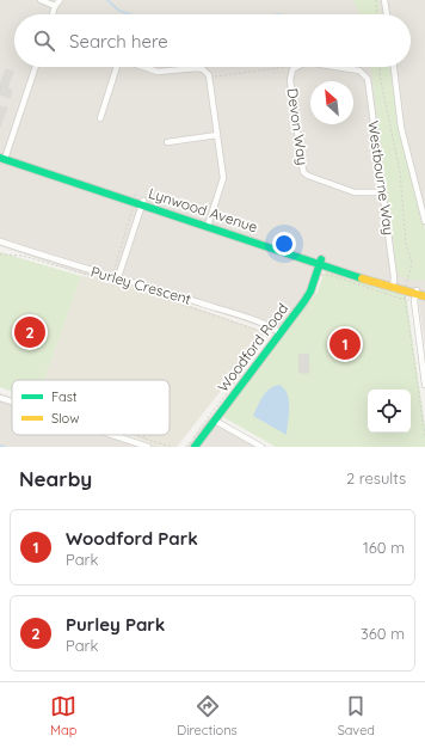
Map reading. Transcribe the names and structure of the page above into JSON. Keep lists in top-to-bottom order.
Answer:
{
  "streets": {
    "street": [
      "Devon Way",
      "Westbourne Way",
      "Lynwood Avenue",
      "Purley Crescent",
      "Woodford Road"
    ]
  },
  "crossings": [
    ["Devon Way", "Westbourne Way"],
    ["Westbourne Way", "Lynwood Avenue"],
    ["Lynwood Avenue", "Woodford Road"],
    ["Purley Crescent", "Woodford Road"]
  ],
  "legend": ["Fast", "Slow"],
  "north": "top left",
  "page": {
    "search": "Search here",
    "pins": ["2", "1"],
    "heading": ["Nearby", "2 results"],
    "list": [
      {
        "mark": "1",
        "name": "Woodford Park",
        "note": "Park",
        "value": "160 m"
      },
      {
        "mark": "2",
        "name": "Purley Park",
        "note": "Park",
        "value": "360 m"
      }
    ],
    "nav": ["Map", "Directions", "Saved"]
  }
}
